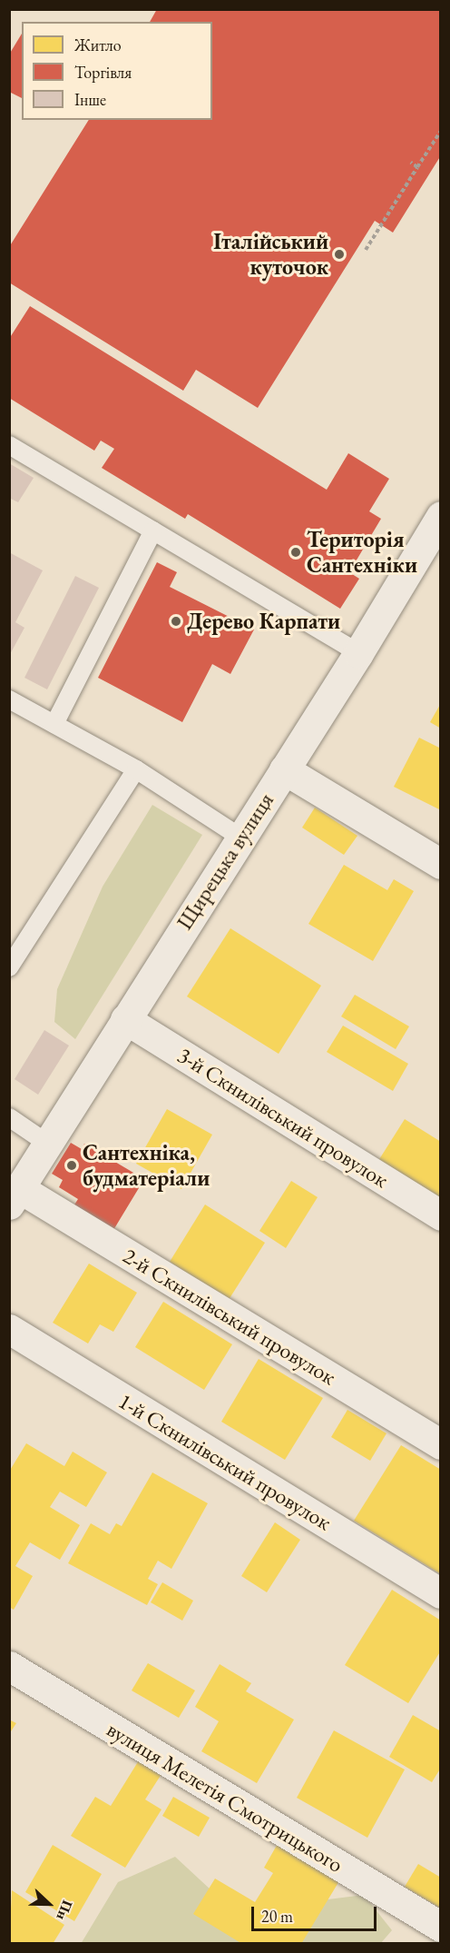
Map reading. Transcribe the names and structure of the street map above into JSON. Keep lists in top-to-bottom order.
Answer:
{
  "streets": {
    "street": [
      "Щирецька вулиця",
      "3-й Скнилівський провулок",
      "2-й Скнилівський провулок",
      "1-й Скнилівський провулок",
      "вулиця Мелетія Смотрицького"
    ]
  },
  "crossings": [
    ["Щирецька вулиця", "3-й Скнилівський провулок"],
    ["Щирецька вулиця", "2-й Скнилівський провулок"]
  ],
  "places": [
    "Італійський куточок",
    "Територія Сантехніки",
    "Дерево Карпати",
    "Сантехніка, будматеріали"
  ],
  "legend": ["Житло", "Торгівля", "Інше"],
  "scale_bar": "20 m",
  "north": "right"
}
